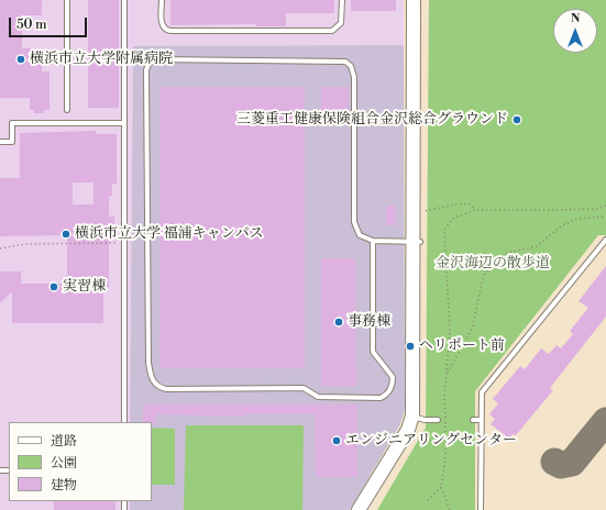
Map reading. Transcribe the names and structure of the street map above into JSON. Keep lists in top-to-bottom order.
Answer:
{
  "parks": ["金沢海辺の散歩道"],
  "places": [
    "横浜市立大学附属病院",
    "三菱重工健康保険組合金沢総合グラウンド",
    "横浜市立大学 福浦キャンパス",
    "実習棟",
    "事務棟",
    "ヘリポート前",
    "エンジニアリングセンター"
  ],
  "legend": ["道路", "公園", "建物"],
  "scale_bar": "50 m",
  "north": "top"
}
